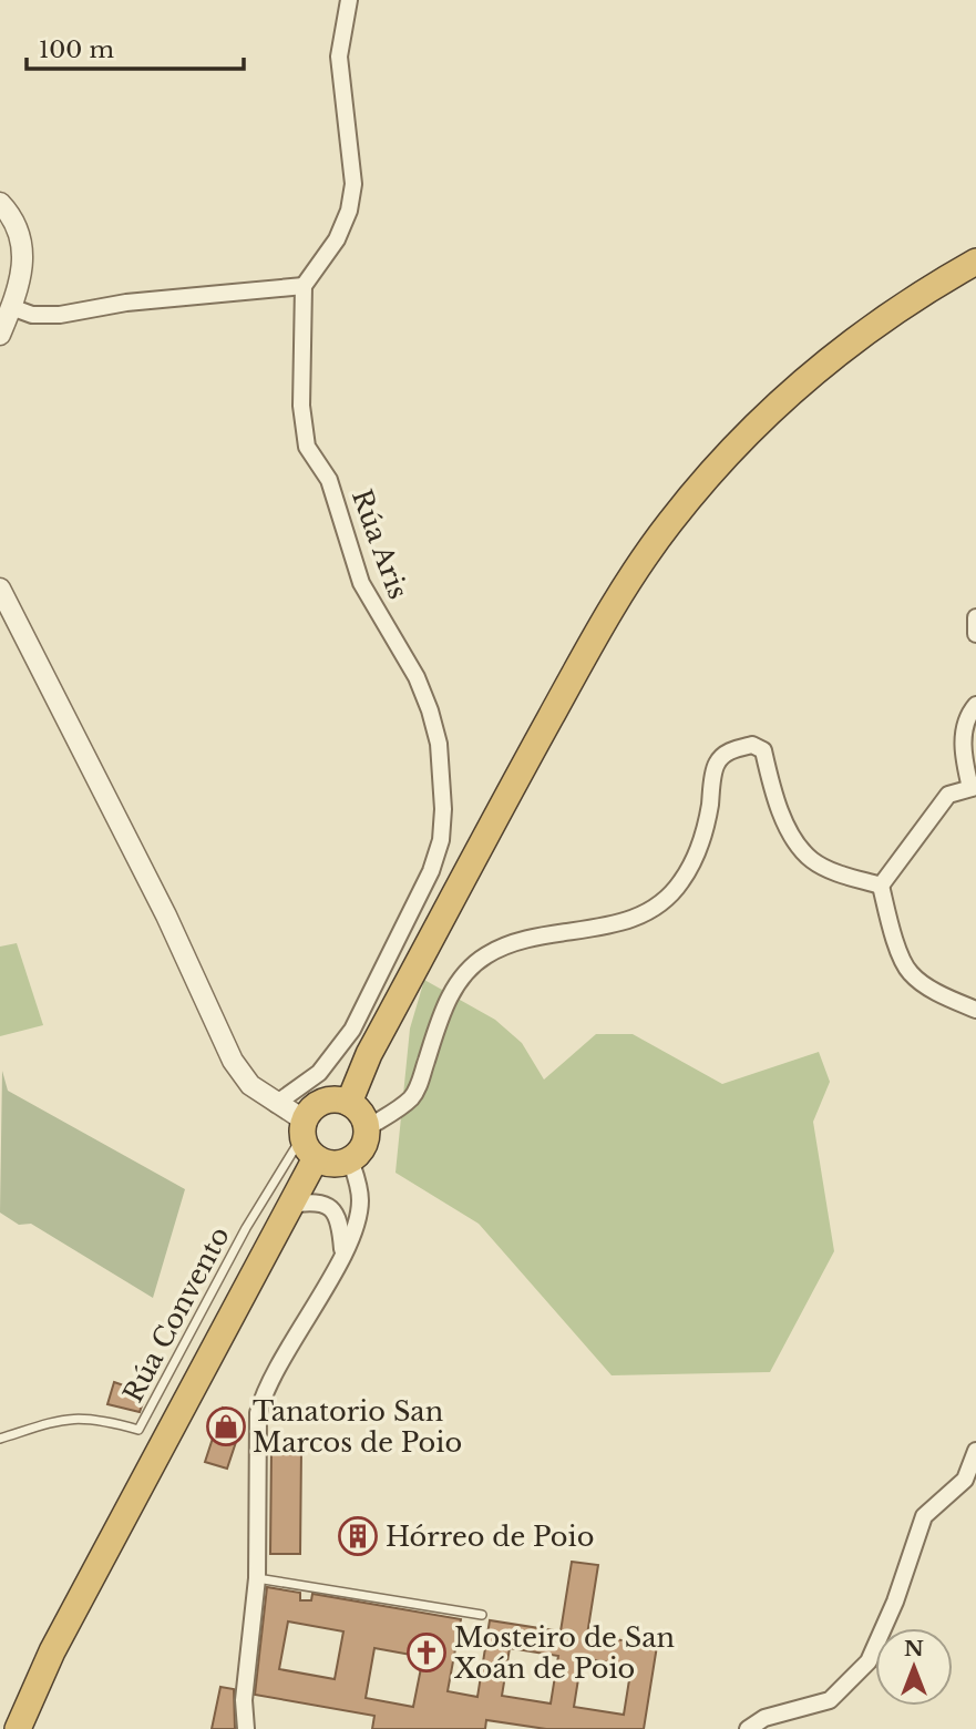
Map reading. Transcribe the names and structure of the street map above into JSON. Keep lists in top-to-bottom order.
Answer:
{
  "streets": {
    "street": ["Rúa Aris"],
    "lane": ["Rúa Convento"]
  },
  "places": {
    "shop": ["Tanatorio San Marcos de Poio"],
    "building": ["Hórreo de Poio"],
    "church": ["Mosteiro de San Xoán de Poio"]
  },
  "scale_bar": "100 m",
  "north": "top"
}
